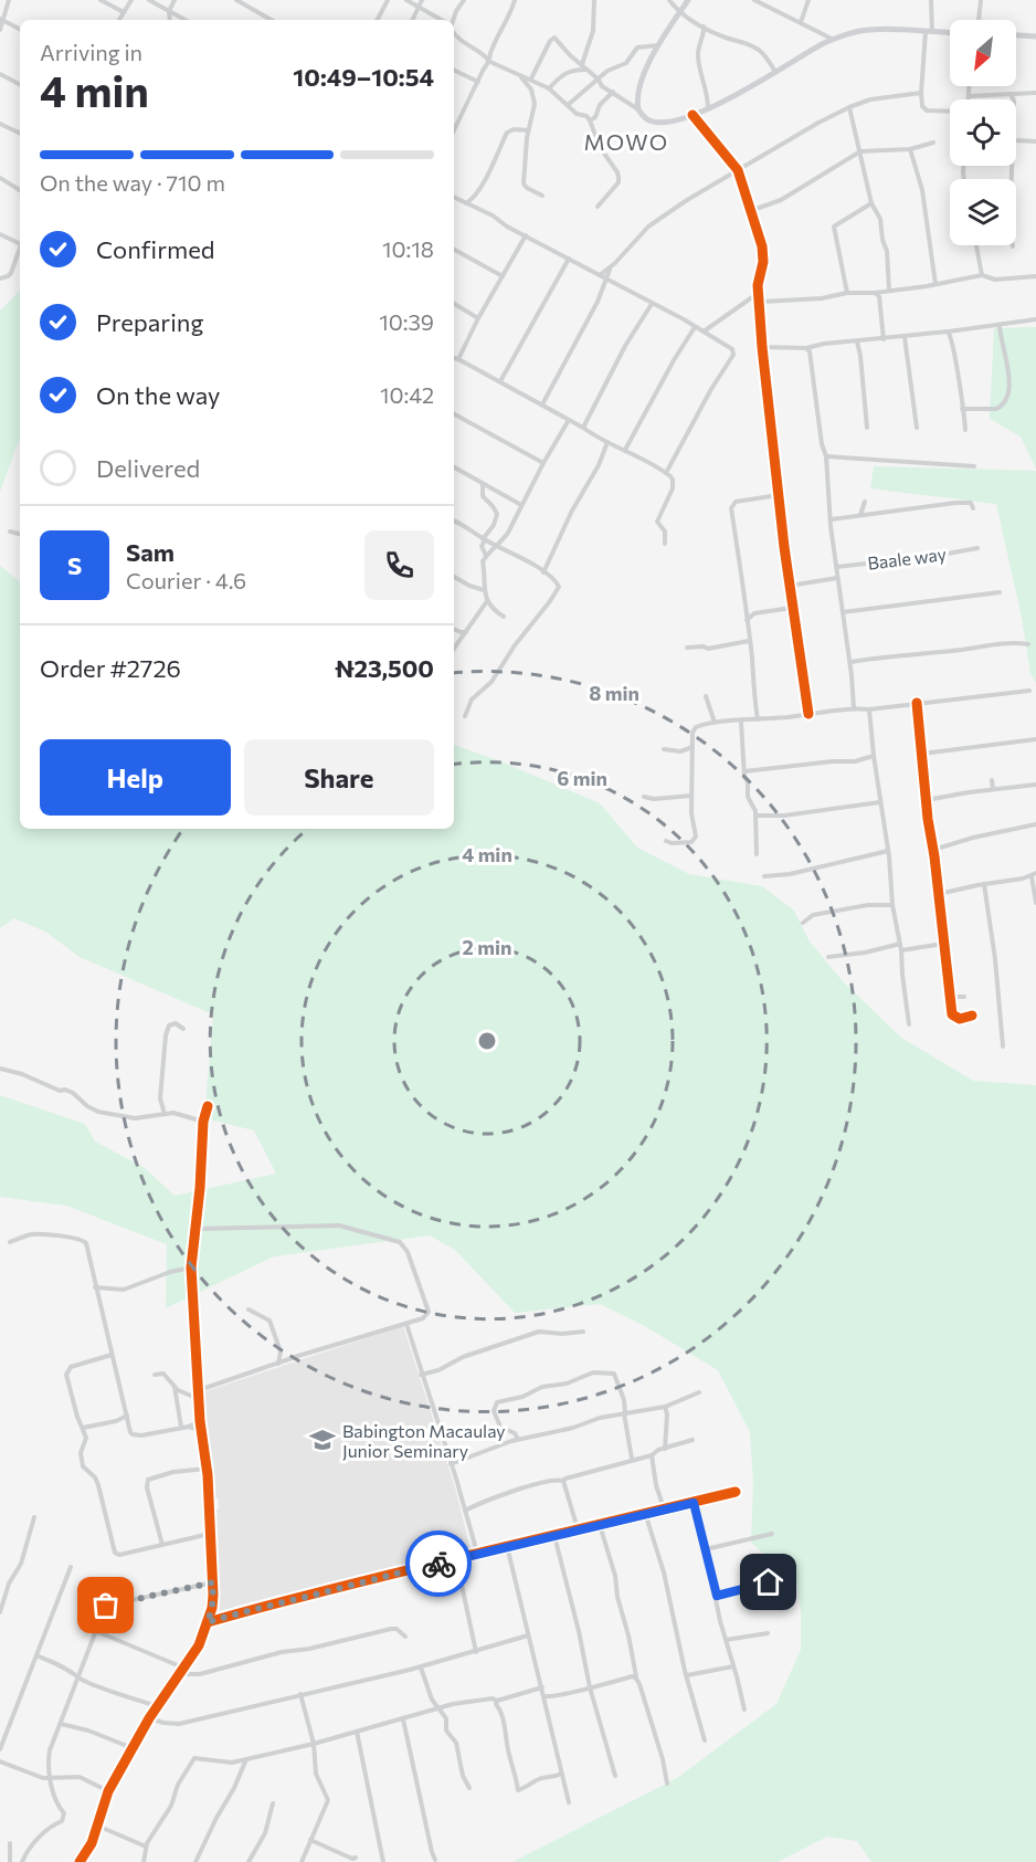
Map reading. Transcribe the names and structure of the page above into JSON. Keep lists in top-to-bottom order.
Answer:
{
  "streets": {
    "street": ["Baale way"]
  },
  "districts": ["MOWO"],
  "places": {
    "school or university": ["Babington Macaulay Junior Seminary"]
  },
  "north": "bottom left",
  "page": {
    "heading": ["4 min", "Arriving in", "10:49–10:54"],
    "panel": [
      "Sam",
      "Courier · 4.6",
      "Order #2726",
      "₦23,500"
    ],
    "bar": "On the way · 710 m",
    "list": [
      ["Confirmed", "10:18"],
      ["Preparing", "10:39"],
      ["On the way", "10:42"],
      "Delivered"
    ],
    "round": "S",
    "buttons": ["Help", "Share"]
  },
  "rings": [
    "8 min",
    "6 min",
    "4 min",
    "2 min"
  ]
}
